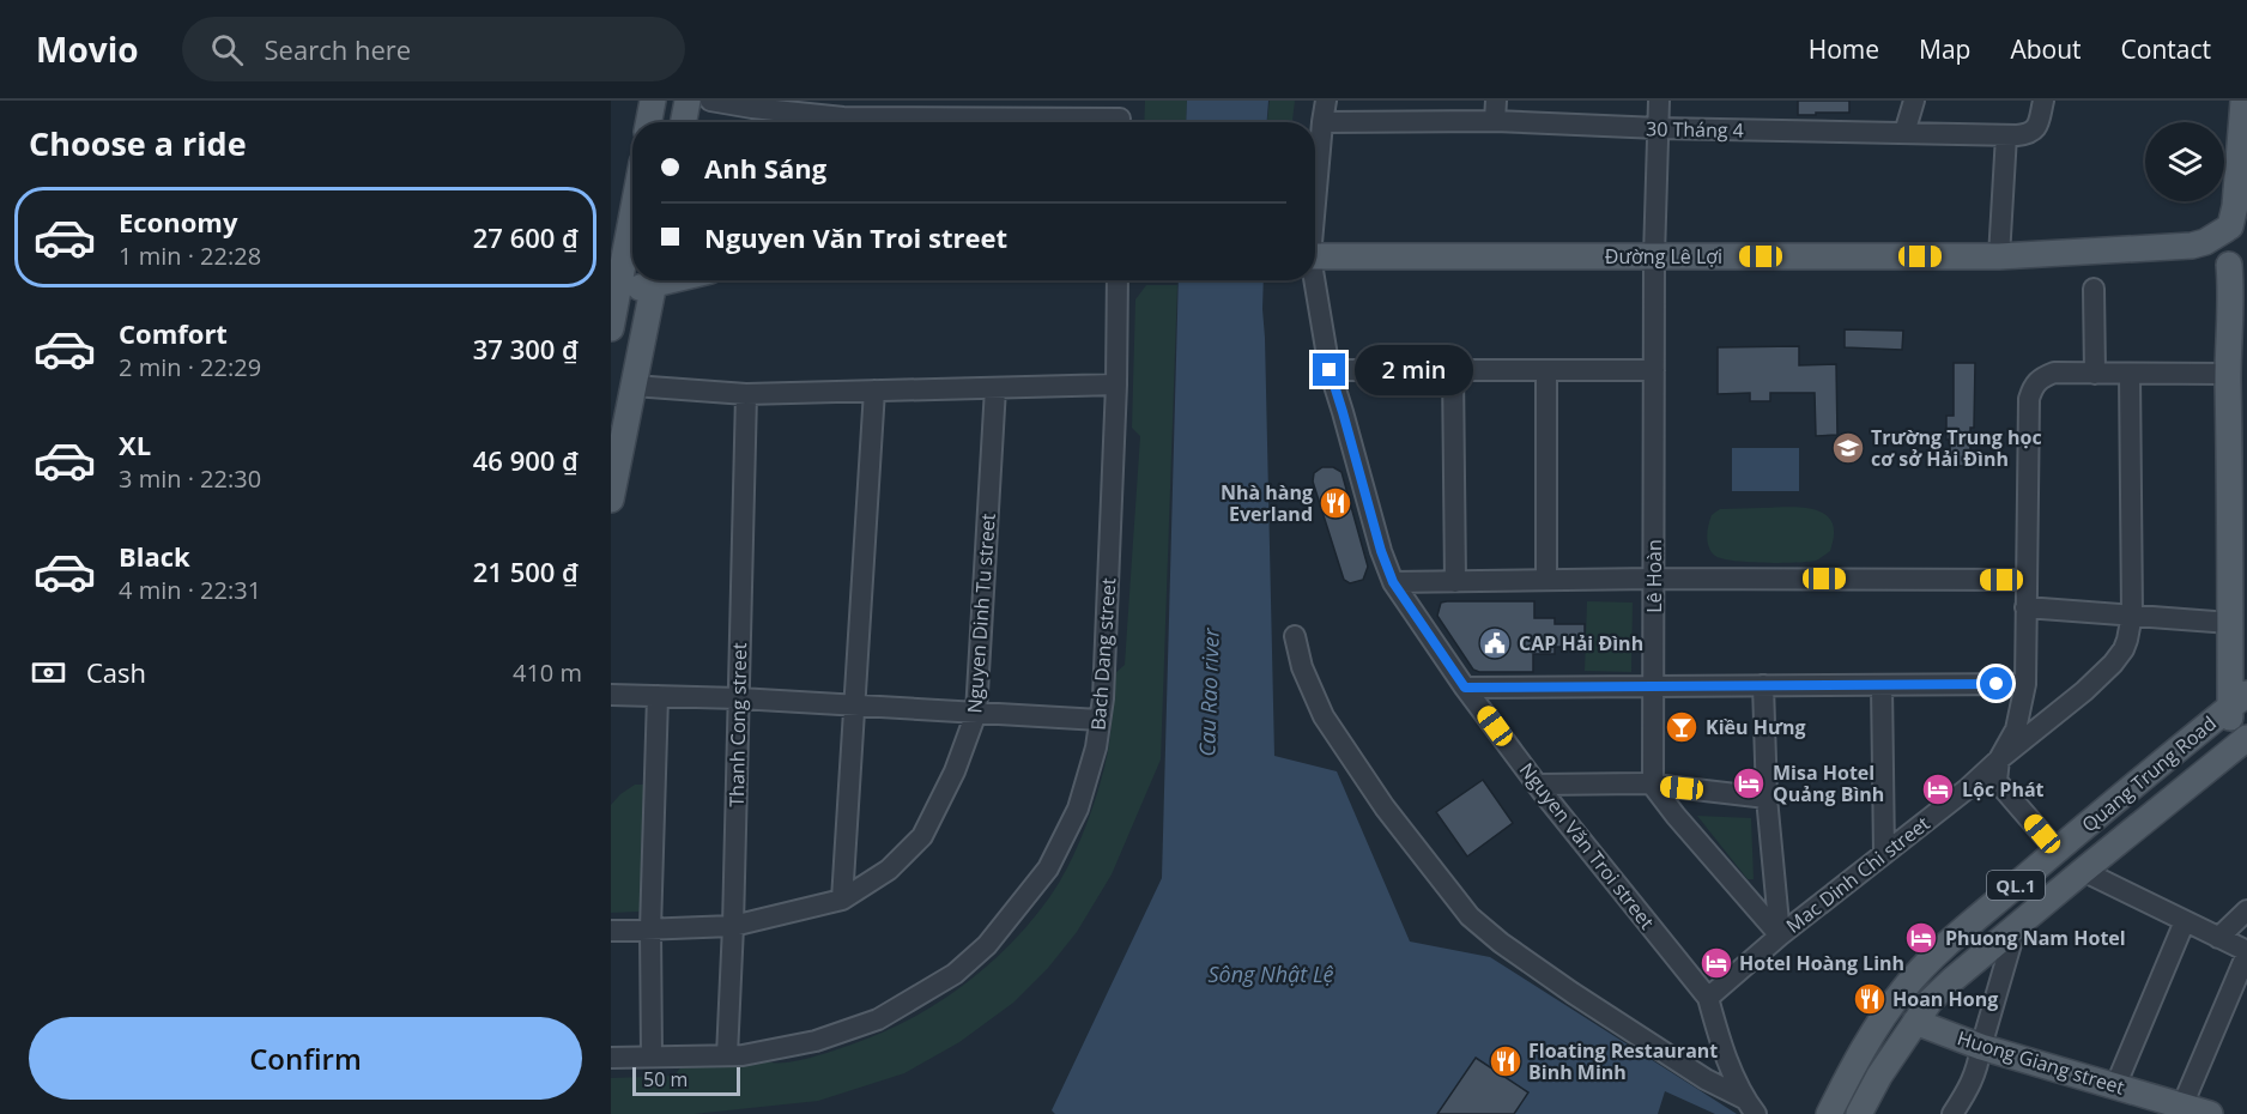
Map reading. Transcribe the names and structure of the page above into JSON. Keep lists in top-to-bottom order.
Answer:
{
  "streets": {
    "main road": [
      "Đường Lê Lợi",
      "Quang Trung Road",
      "QL.1",
      "Huong Giang street"
    ],
    "street": [
      "30 Tháng 4",
      "Lê Hoàn",
      "Nguyen Dinh Tu street",
      "Bach Dang street",
      "Thanh Cong street",
      "Nguyen Văn Troi street",
      "Mac Dinh Chi street"
    ]
  },
  "crossings": [
    ["30 Tháng 4", "Lê Hoàn"],
    ["30 Tháng 4", "Nguyen Văn Troi street"],
    ["Đường Lê Lợi", "Lê Hoàn"],
    ["Nguyen Dinh Tu street", "Thanh Cong street"],
    ["Bach Dang street", "Thanh Cong street"],
    ["Quang Trung Road", "Huong Giang street"],
    ["Nguyen Văn Troi street", "Mac Dinh Chi street"]
  ],
  "water": ["Cau Rao river", "Sông Nhật Lệ"],
  "places": {
    "school or university": ["Trường Trung học cơ sở Hải Đình"],
    "restaurant": ["Nhà hàng Everland", "Hoan Hong", "Floating Restaurant Binh Minh"],
    "public building": ["CAP Hải Đình"],
    "bar": ["Kiều Hưng"],
    "hotel": [
      "Misa Hotel Quảng Bình",
      "Lộc Phát",
      "Phuong Nam Hotel",
      "Hotel Hoàng Linh"
    ]
  },
  "scale_bar": "50 m",
  "page": {
    "header": "Movio",
    "search": "Search here",
    "nav": [
      "Home",
      "Map",
      "About",
      "Contact"
    ],
    "heading": "Choose a ride",
    "banner": ["Anh Sáng", "Nguyen Văn Troi street"],
    "list": [
      {
        "name": "Economy",
        "note": "1 min · 22:28",
        "value": "27 600 ₫"
      },
      {
        "name": "Comfort",
        "note": "2 min · 22:29",
        "value": "37 300 ₫"
      },
      {
        "name": "XL",
        "note": "3 min · 22:30",
        "value": "46 900 ₫"
      },
      {
        "name": "Black",
        "note": "4 min · 22:31",
        "value": "21 500 ₫"
      }
    ],
    "bubble": "2 min",
    "pay": ["Cash", "410 m"],
    "buttons": "Confirm",
    "scale": "50 m"
  }
}
